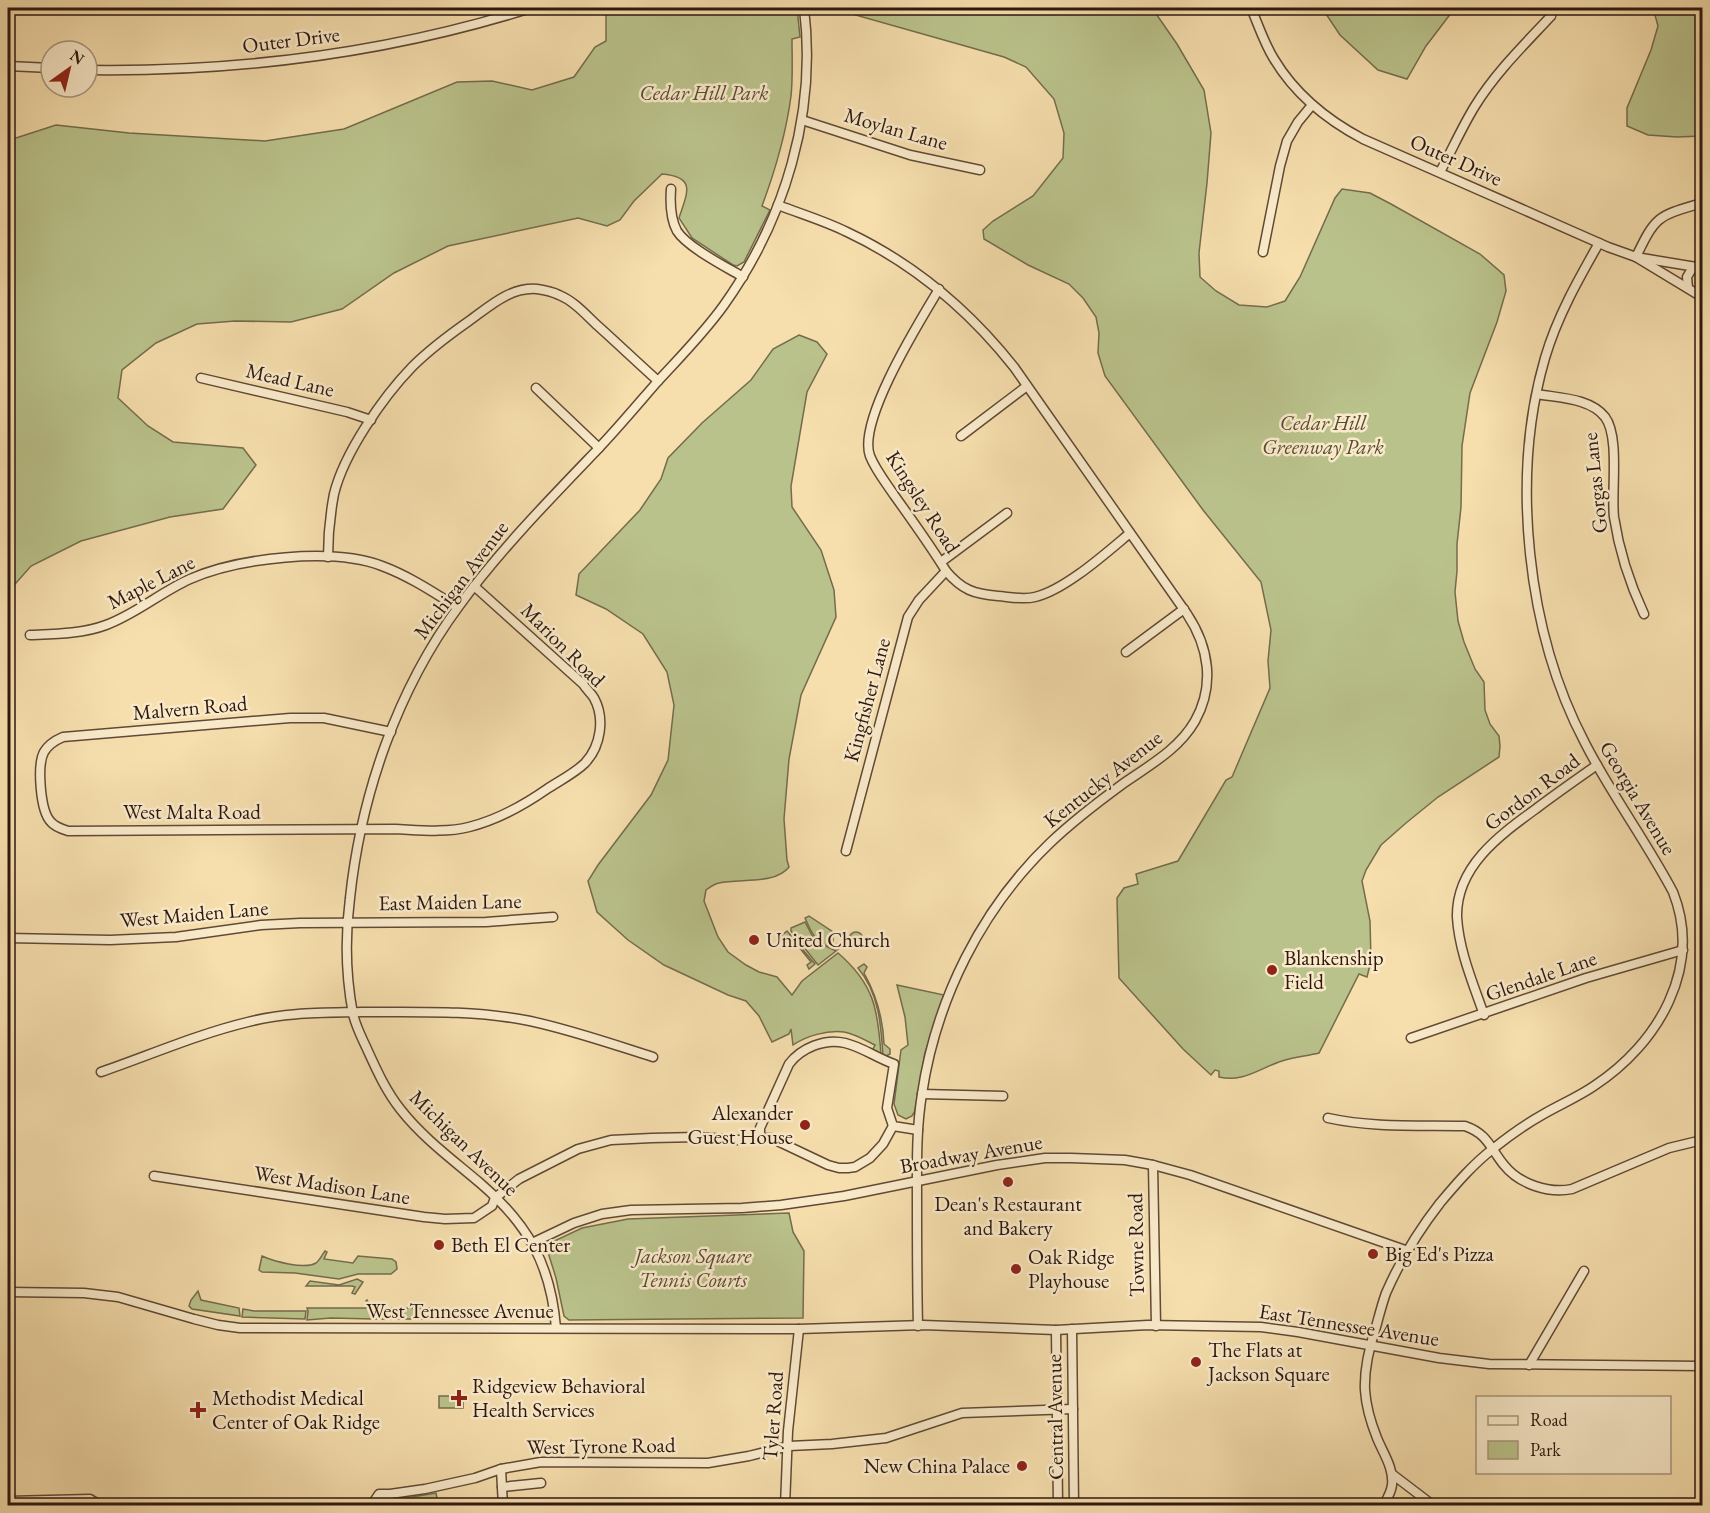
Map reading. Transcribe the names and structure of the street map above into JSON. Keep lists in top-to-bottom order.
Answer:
{
  "streets": {
    "street": [
      "Outer Drive",
      "Moylan Lane",
      "Mead Lane",
      "Gorgas Lane",
      "Kingsley Road",
      "Michigan Avenue",
      "Maple Lane",
      "Marion Road",
      "Kingfisher Lane",
      "Malvern Road",
      "Kentucky Avenue",
      "Gordon Road",
      "Georgia Avenue",
      "West Malta Road",
      "East Maiden Lane",
      "West Maiden Lane",
      "Glendale Lane",
      "Broadway Avenue",
      "West Madison Lane",
      "Towne Road",
      "West Tennessee Avenue",
      "East Tennessee Avenue",
      "Tyler Road",
      "Central Avenue",
      "West Tyrone Road"
    ]
  },
  "crossings": [
    ["Outer Drive", "Georgia Avenue"],
    ["Moylan Lane", "Michigan Avenue"],
    ["Gorgas Lane", "Georgia Avenue"],
    ["Kingsley Road", "Kingfisher Lane"],
    ["Kingsley Road", "Kentucky Avenue"],
    ["Michigan Avenue", "Maple Lane"],
    ["Michigan Avenue", "Marion Road"],
    ["Michigan Avenue", "Malvern Road"],
    ["Michigan Avenue", "Kentucky Avenue"],
    ["Michigan Avenue", "West Malta Road"],
    ["Michigan Avenue", "East Maiden Lane"],
    ["Michigan Avenue", "West Maiden Lane"],
    ["Michigan Avenue", "Broadway Avenue"],
    ["Michigan Avenue", "West Madison Lane"],
    ["Michigan Avenue", "West Tennessee Avenue"],
    ["Marion Road", "West Malta Road"],
    ["Malvern Road", "West Malta Road"],
    ["Kentucky Avenue", "Broadway Avenue"],
    ["Kentucky Avenue", "West Tennessee Avenue"],
    ["Kentucky Avenue", "East Tennessee Avenue"],
    ["Gordon Road", "Georgia Avenue"],
    ["Gordon Road", "Glendale Lane"],
    ["Georgia Avenue", "Glendale Lane"],
    ["Georgia Avenue", "Broadway Avenue"],
    ["Georgia Avenue", "East Tennessee Avenue"],
    ["East Maiden Lane", "West Maiden Lane"],
    ["Broadway Avenue", "Towne Road"],
    ["Towne Road", "East Tennessee Avenue"],
    ["West Tennessee Avenue", "East Tennessee Avenue"],
    ["West Tennessee Avenue", "Tyler Road"],
    ["East Tennessee Avenue", "Central Avenue"],
    ["Tyler Road", "West Tyrone Road"],
    ["Central Avenue", "West Tyrone Road"]
  ],
  "parks": ["Cedar Hill Park", "Cedar Hill Greenway Park", "Jackson Square Tennis Courts"],
  "places": {
    "other": [
      "United Church",
      "Blankenship Field",
      "Alexander Guest House",
      "Dean's Restaurant and Bakery",
      "Beth El Center",
      "Big Ed's Pizza",
      "Oak Ridge Playhouse",
      "The Flats at Jackson Square",
      "New China Palace"
    ],
    "health": ["Ridgeview Behavioral Health Services", "Methodist Medical Center of Oak Ridge"]
  },
  "legend": ["Road", "Park"],
  "north": "top right"
}
